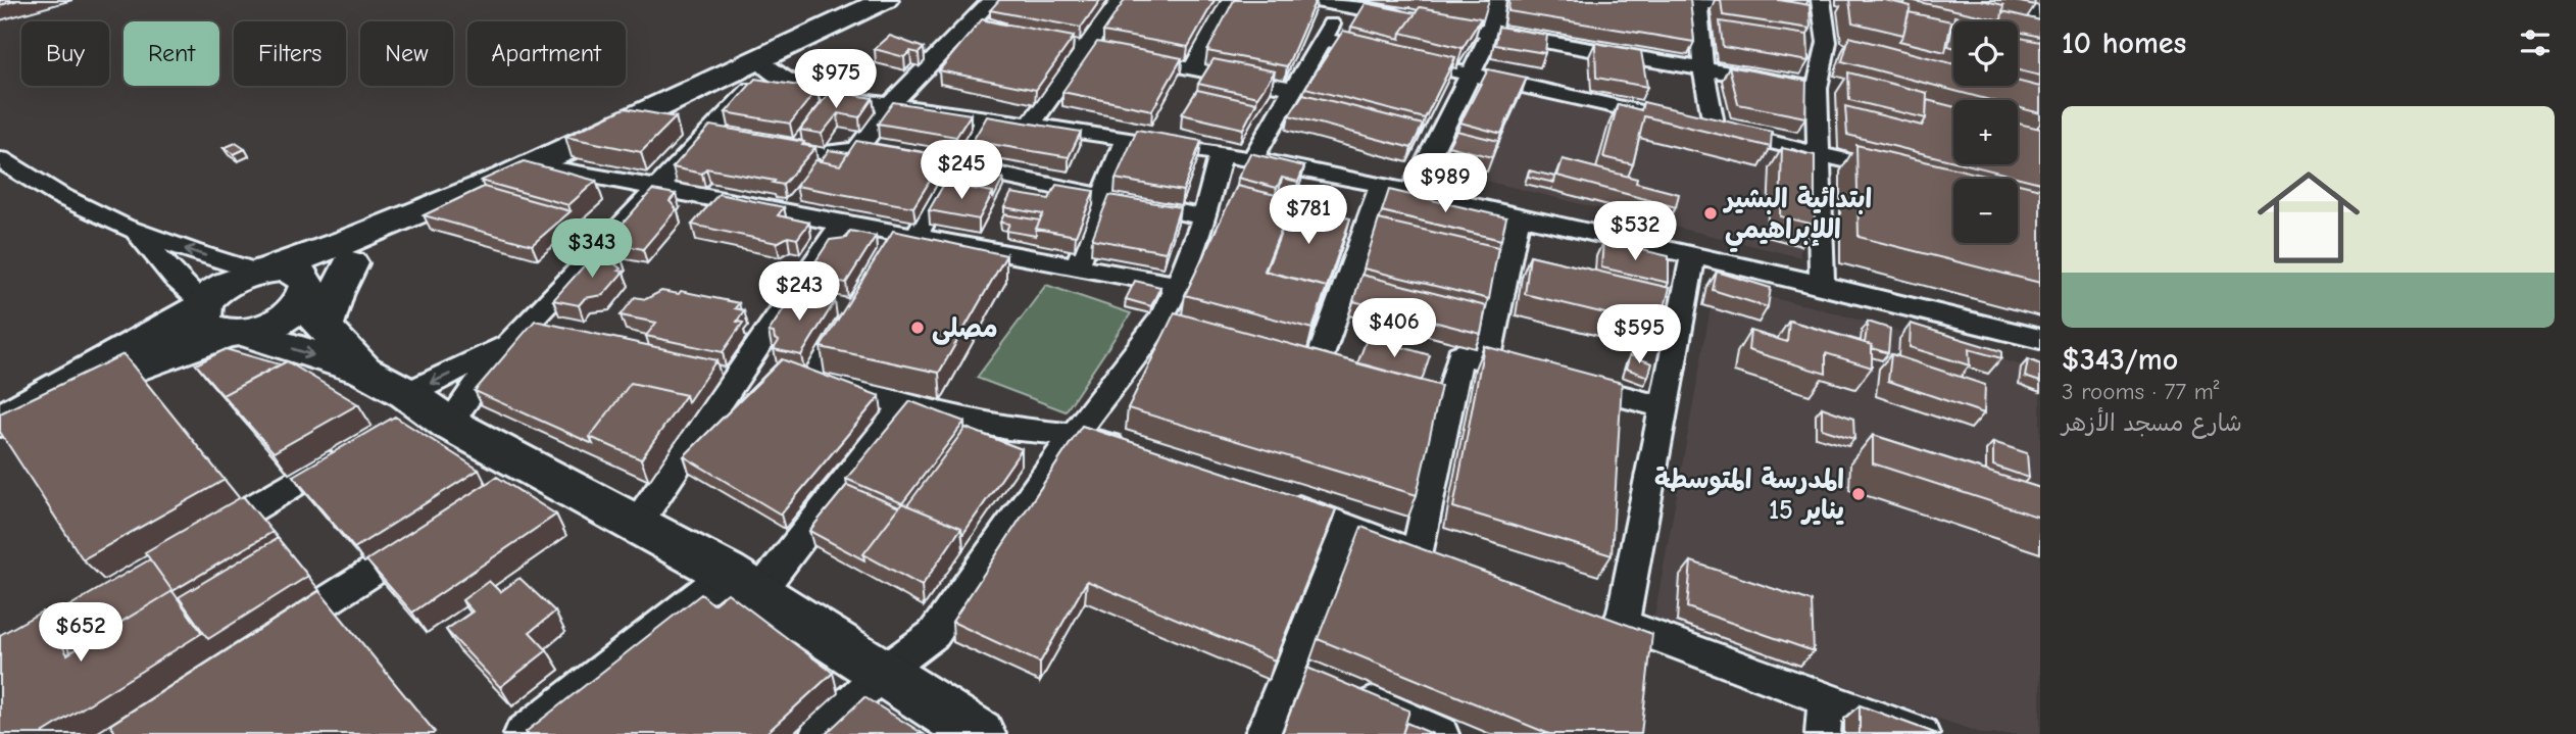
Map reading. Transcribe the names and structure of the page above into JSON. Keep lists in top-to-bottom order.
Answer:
{
  "places": ["ابتدائية البشير اللإبراهيمي", "مصلى", "المدرسة المتوسطة 15 يناير"],
  "page": {
    "heading": "10 homes",
    "map_buttons": ["+", "−"],
    "chip": [
      "Buy",
      "Rent",
      "Filters",
      "New",
      "Apartment"
    ],
    "price": [
      "$975",
      "$245",
      "$989",
      "$781",
      "$532",
      "$343",
      "$243",
      "$406",
      "$595",
      "$652"
    ],
    "list": [
      {
        "name": "$343/mo",
        "note": "3 rooms · 77 m² · شارع مسجد الأزهر"
      }
    ]
  }
}
